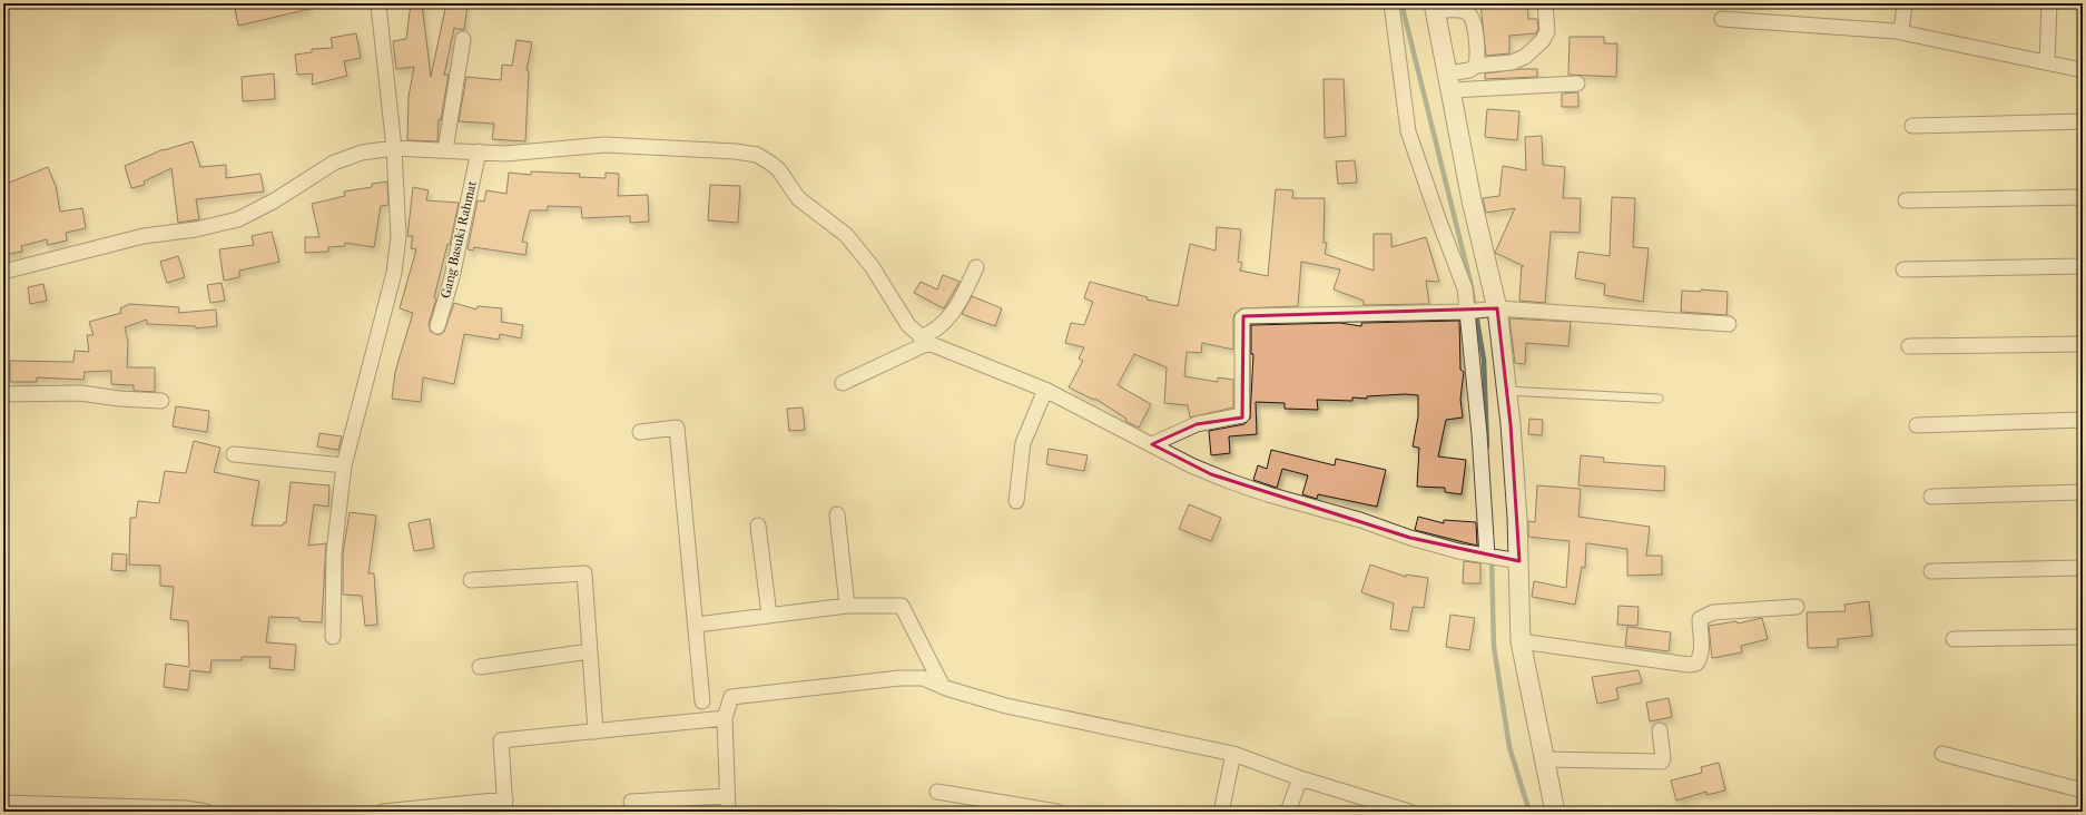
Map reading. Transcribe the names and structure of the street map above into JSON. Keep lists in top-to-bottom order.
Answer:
{
  "streets": {
    "street": ["Gang Basuki Rahmat"]
  }
}
